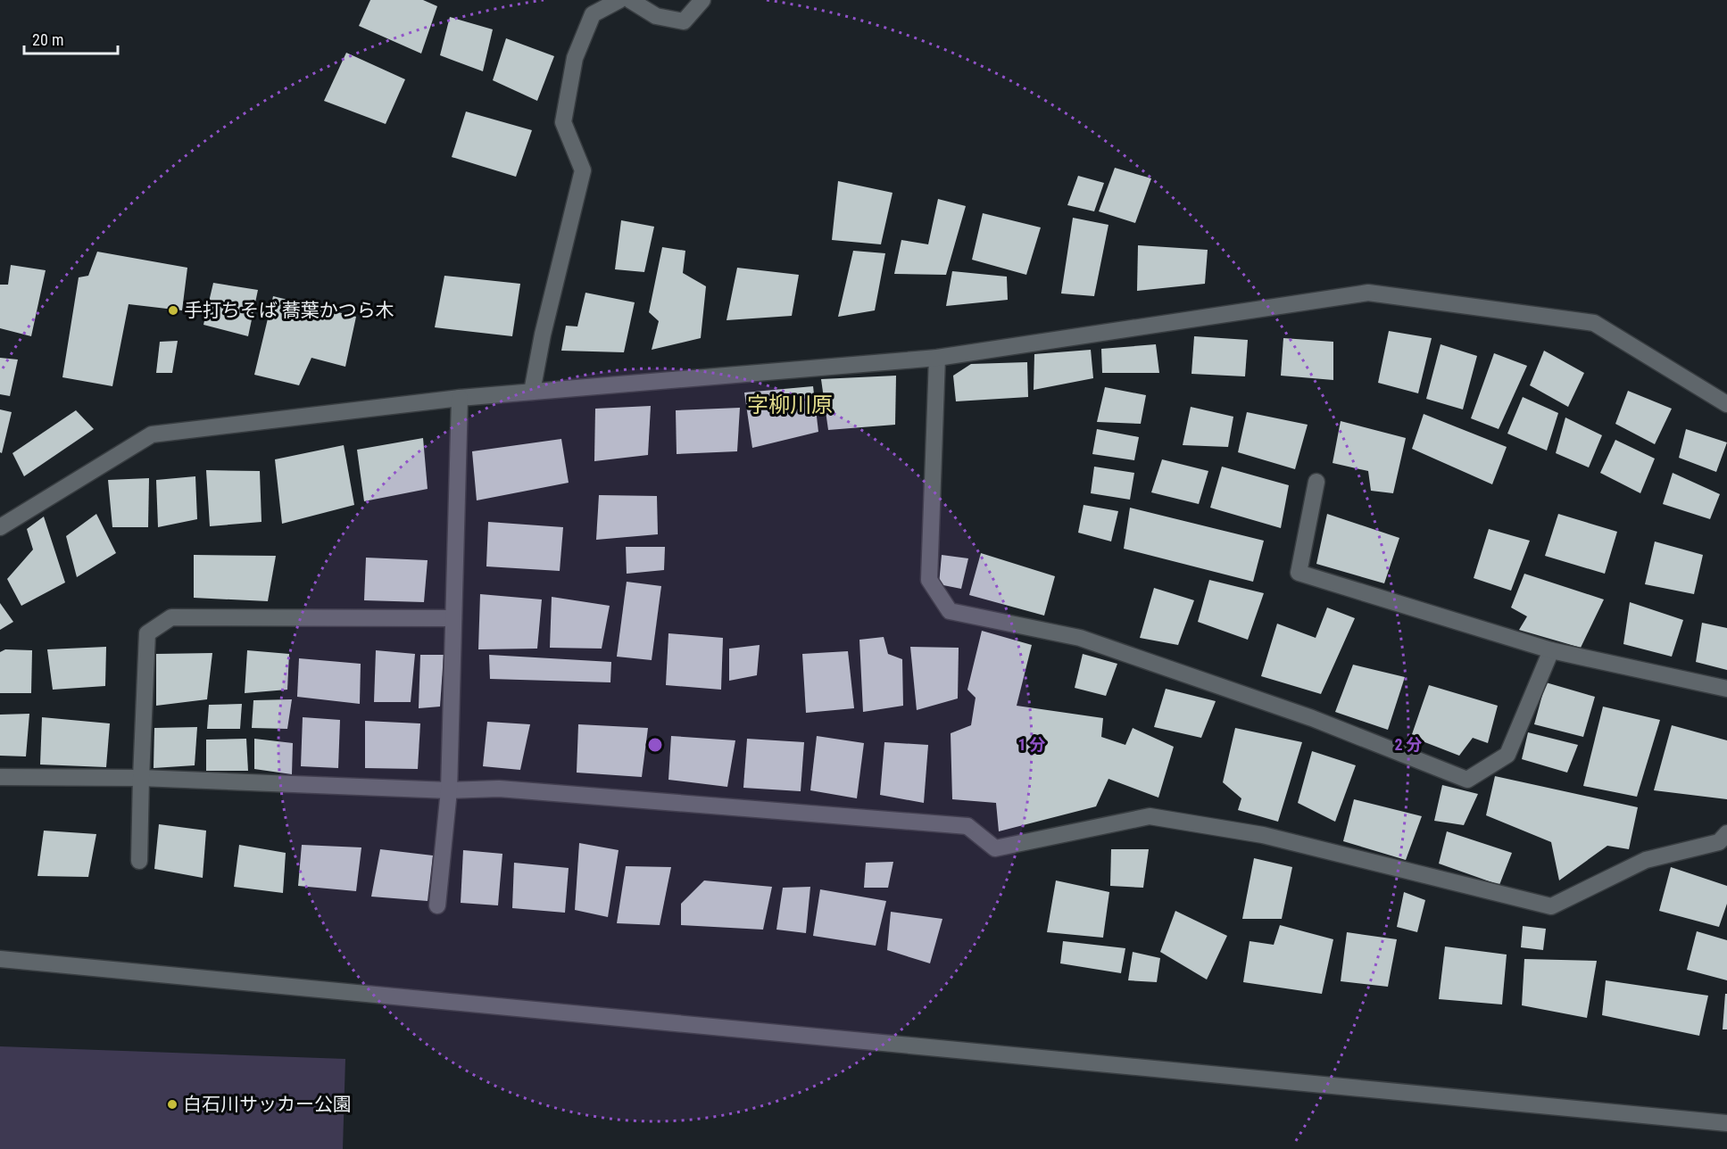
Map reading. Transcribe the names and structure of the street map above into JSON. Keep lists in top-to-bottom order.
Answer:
{
  "districts": ["字柳川原"],
  "places": ["手打ちそば 蕎葉かつら木", "白石川サッカー公園"],
  "scale_bar": "20 m",
  "rings": ["1 分", "2 分"]
}
